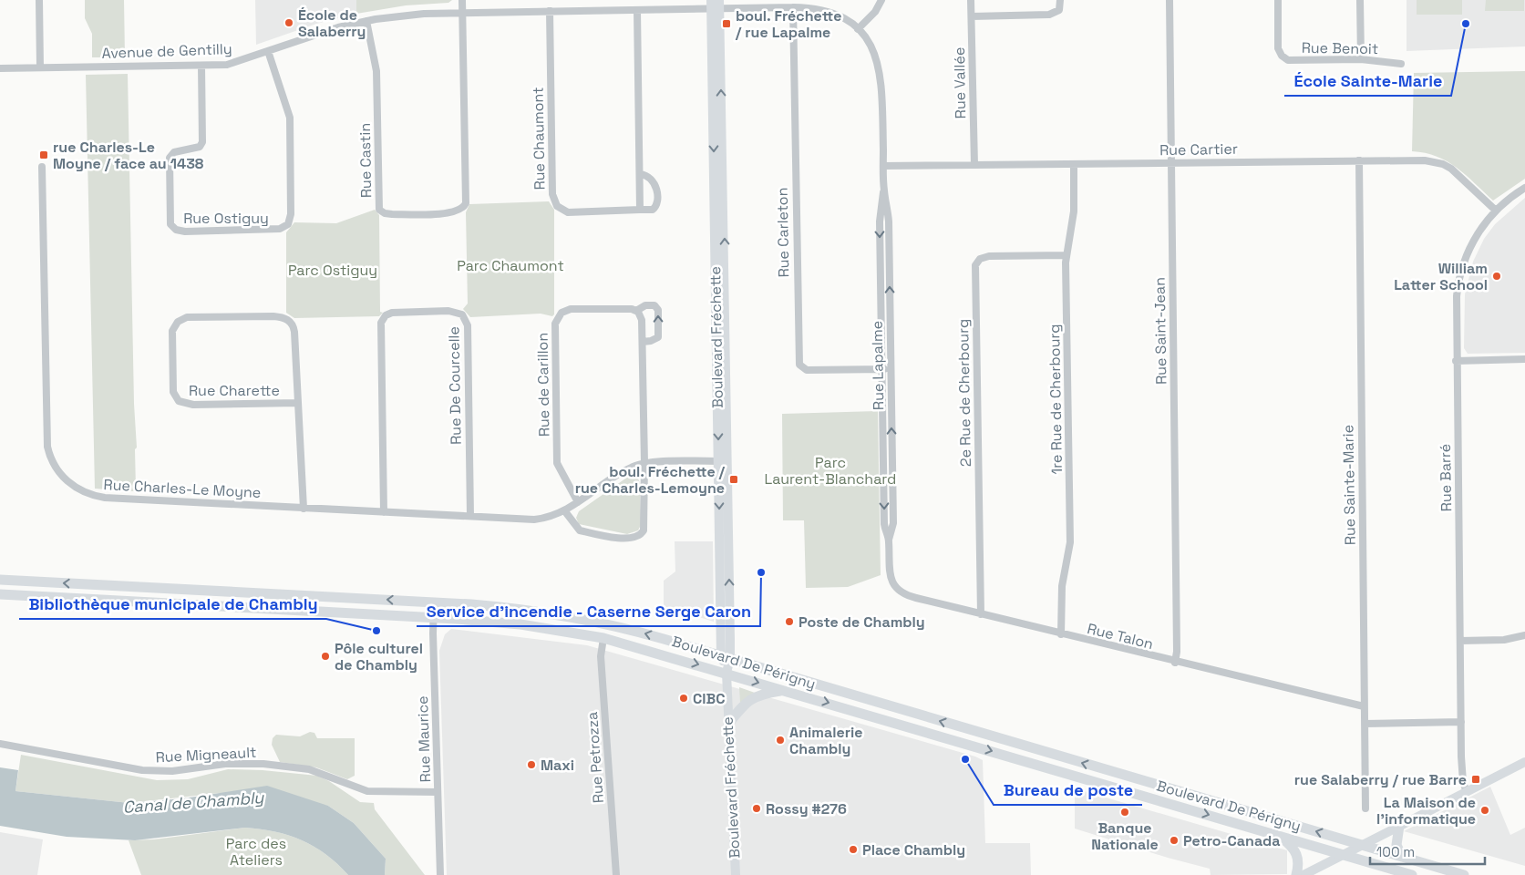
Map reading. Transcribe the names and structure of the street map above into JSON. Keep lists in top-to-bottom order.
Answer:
{
  "streets": {
    "main road": ["Boulevard Fréchette", "Boulevard De Périgny"],
    "street": [
      "Rue Benoit",
      "Avenue de Gentilly",
      "Rue Vallée",
      "Rue Chaumont",
      "Rue Cartier",
      "Rue Castin",
      "Rue Ostiguy",
      "Rue Carleton",
      "Rue Saint-Jean",
      "Rue Lapalme",
      "Rue de Carillon",
      "Rue De Courcelle",
      "Rue Charette",
      "2e Rue de Cherbourg",
      "1re Rue de Cherbourg",
      "Rue Barré",
      "Rue Sainte-Marie",
      "Rue Charles-Le Moyne",
      "Rue Talon",
      "Rue Maurice",
      "Rue Migneault",
      "Rue Petrozza"
    ]
  },
  "crossings": [
    ["Avenue de Gentilly", "Rue Chaumont"],
    ["Avenue de Gentilly", "Rue Castin"],
    ["Avenue de Gentilly", "Rue Ostiguy"],
    ["Avenue de Gentilly", "Boulevard Fréchette"],
    ["Avenue de Gentilly", "Rue Lapalme"],
    ["Rue Vallée", "Rue Cartier"],
    ["Rue Cartier", "Rue Saint-Jean"],
    ["Rue Cartier", "Rue Lapalme"],
    ["Rue Cartier", "1re Rue de Cherbourg"],
    ["Rue Cartier", "Rue Barré"],
    ["Rue Cartier", "Rue Sainte-Marie"],
    ["Rue Carleton", "Rue Lapalme"],
    ["Rue Saint-Jean", "Rue Talon"],
    ["Boulevard Fréchette", "Rue Lapalme"],
    ["Boulevard Fréchette", "Rue Charles-Le Moyne"],
    ["Boulevard Fréchette", "Boulevard De Périgny"],
    ["Rue Lapalme", "Rue Talon"],
    ["Rue de Carillon", "Rue Charles-Le Moyne"],
    ["Rue De Courcelle", "Rue Charles-Le Moyne"],
    ["Rue Charette", "Rue Charles-Le Moyne"],
    ["2e Rue de Cherbourg", "1re Rue de Cherbourg"],
    ["2e Rue de Cherbourg", "Rue Talon"],
    ["1re Rue de Cherbourg", "Rue Talon"],
    ["Rue Sainte-Marie", "Rue Talon"],
    ["Boulevard De Périgny", "Rue Maurice"],
    ["Boulevard De Périgny", "Rue Petrozza"],
    ["Rue Maurice", "Rue Migneault"]
  ],
  "water": ["Canal de Chambly"],
  "parks": [
    "Parc Chaumont",
    "Parc Ostiguy",
    "Parc Laurent-Blanchard",
    "Parc des Ateliers"
  ],
  "places": {
    "other": [
      "École de Salaberry",
      "École Sainte-Marie",
      "William Latter School",
      "Service d'incendie - Caserne Serge Caron",
      "Poste de Chambly",
      "Bibliothèque municipale de Chambly",
      "Pôle culturel de Chambly",
      "CIBC",
      "Animalerie Chambly",
      "Bureau de poste",
      "Maxi",
      "Rossy #276",
      "La Maison de l'informatique",
      "Banque Nationale",
      "Petro-Canada",
      "Place Chambly"
    ],
    "transit": [
      "boul. Fréchette / rue Lapalme",
      "rue Charles-Le Moyne / face au 1438",
      "boul. Fréchette / rue Charles-Lemoyne",
      "rue Salaberry / rue Barre"
    ]
  },
  "scale_bar": "100 m"
}
